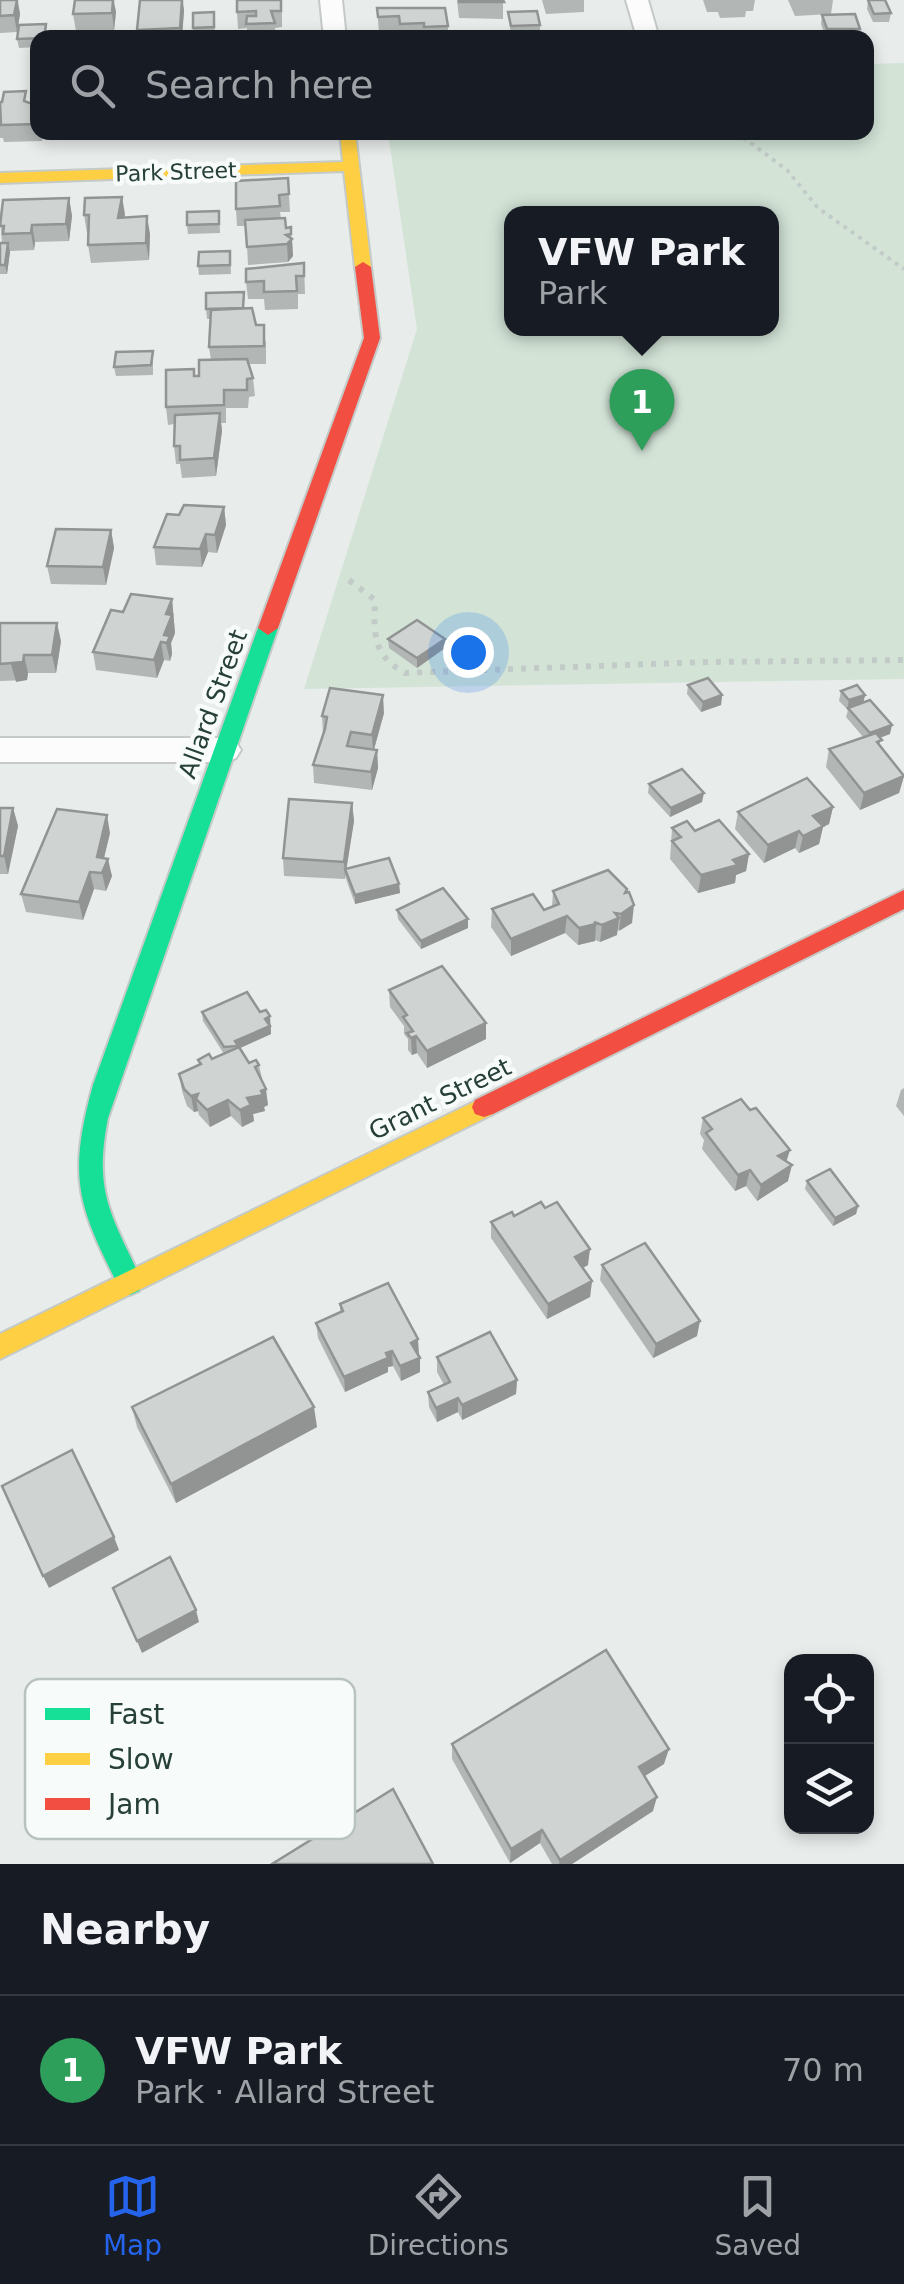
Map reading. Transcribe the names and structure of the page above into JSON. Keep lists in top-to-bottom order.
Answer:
{
  "streets": {
    "street": ["Park Street", "Allard Street", "Grant Street"]
  },
  "crossings": [
    ["Park Street", "Allard Street"],
    ["Allard Street", "Grant Street"]
  ],
  "legend": ["Fast", "Slow", "Jam"],
  "page": {
    "search": "Search here",
    "popup": ["VFW Park", "Park"],
    "pins": "1",
    "heading": "Nearby",
    "list": [
      {
        "mark": "1",
        "name": "VFW Park",
        "note": "Park · Allard Street",
        "value": "70 m"
      }
    ],
    "nav": ["Map", "Directions", "Saved"]
  }
}
